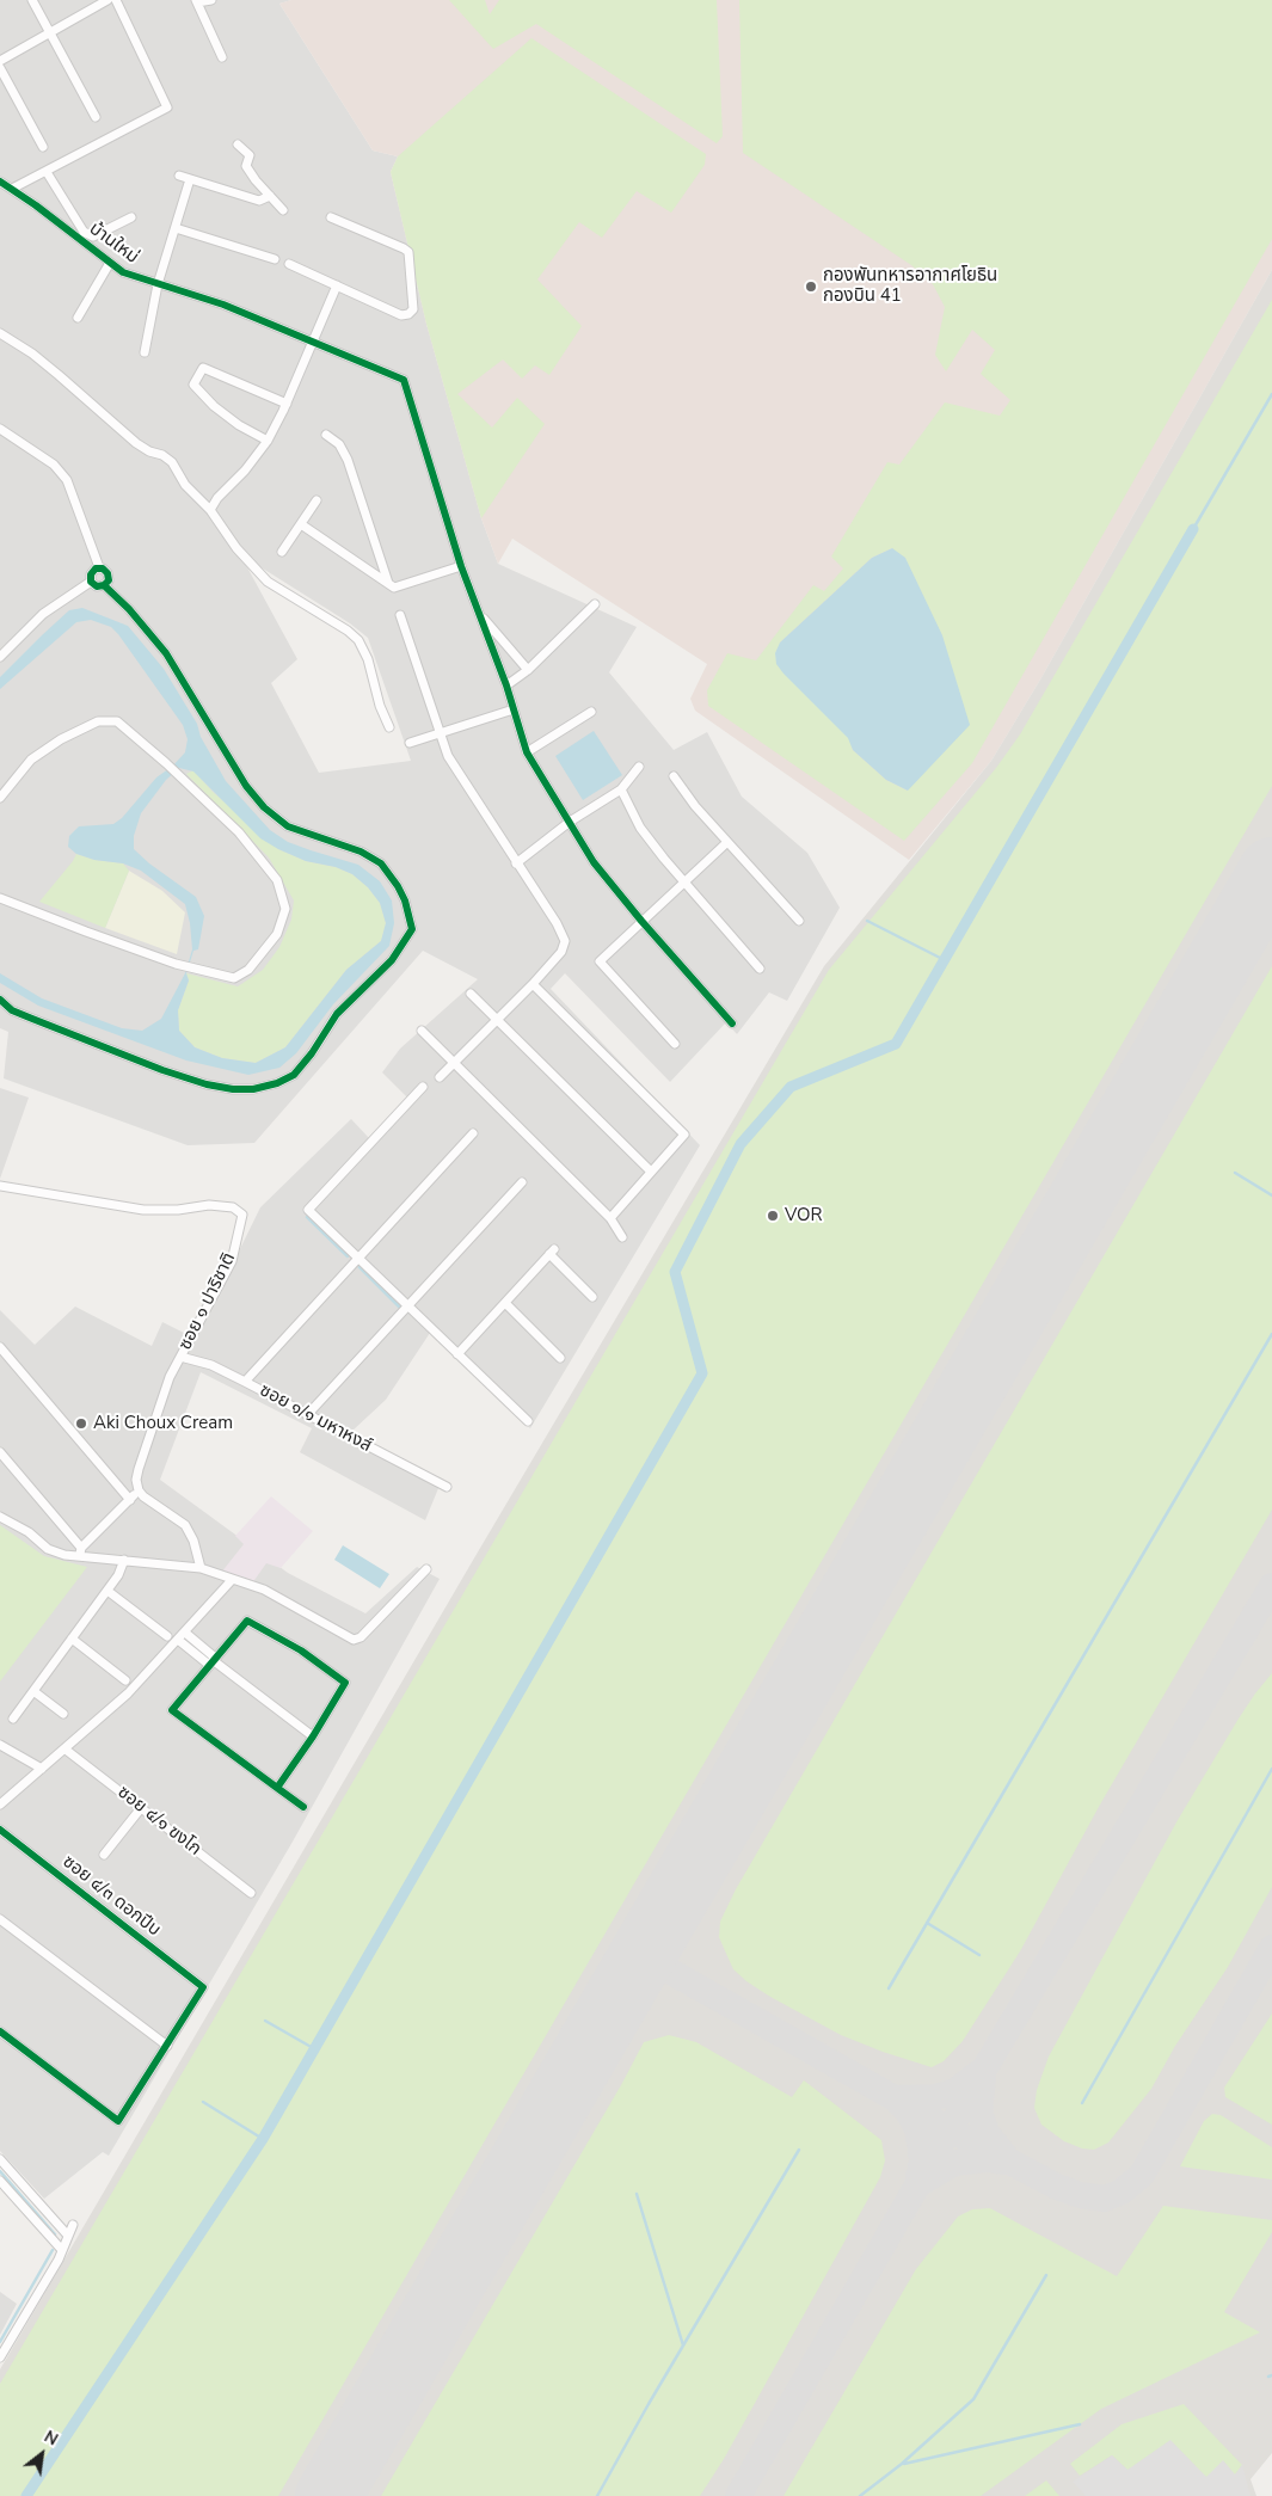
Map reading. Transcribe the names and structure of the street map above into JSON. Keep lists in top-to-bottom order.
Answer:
{
  "streets": {
    "street": [
      "บ้านใหม่",
      "ซอย ๑ ปาริชาติ",
      "ซอย ๑/๑ มหาหงส์",
      "ซอย ๔/๑ ฃงโก",
      "ซอย ๔/๓ ดอกปีบ"
    ]
  },
  "crossings": [
    ["ซอย ๑ ปาริชาติ", "ซอย ๑/๑ มหาหงส์"]
  ],
  "places": ["กองพันทหารอากาศโยธิน กองบิน 41", "VOR", "Aki Choux Cream"],
  "north": "top right"
}
